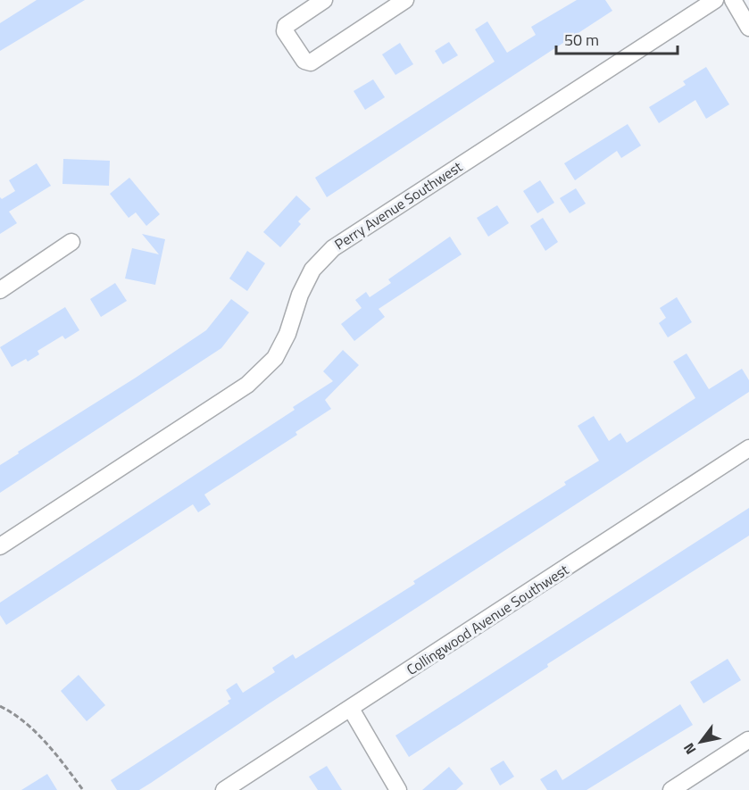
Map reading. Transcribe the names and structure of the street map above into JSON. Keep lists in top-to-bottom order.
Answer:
{
  "streets": {
    "street": ["Perry Avenue Southwest", "Collingwood Avenue Southwest"]
  },
  "scale_bar": "50 m",
  "north": "bottom left"
}
